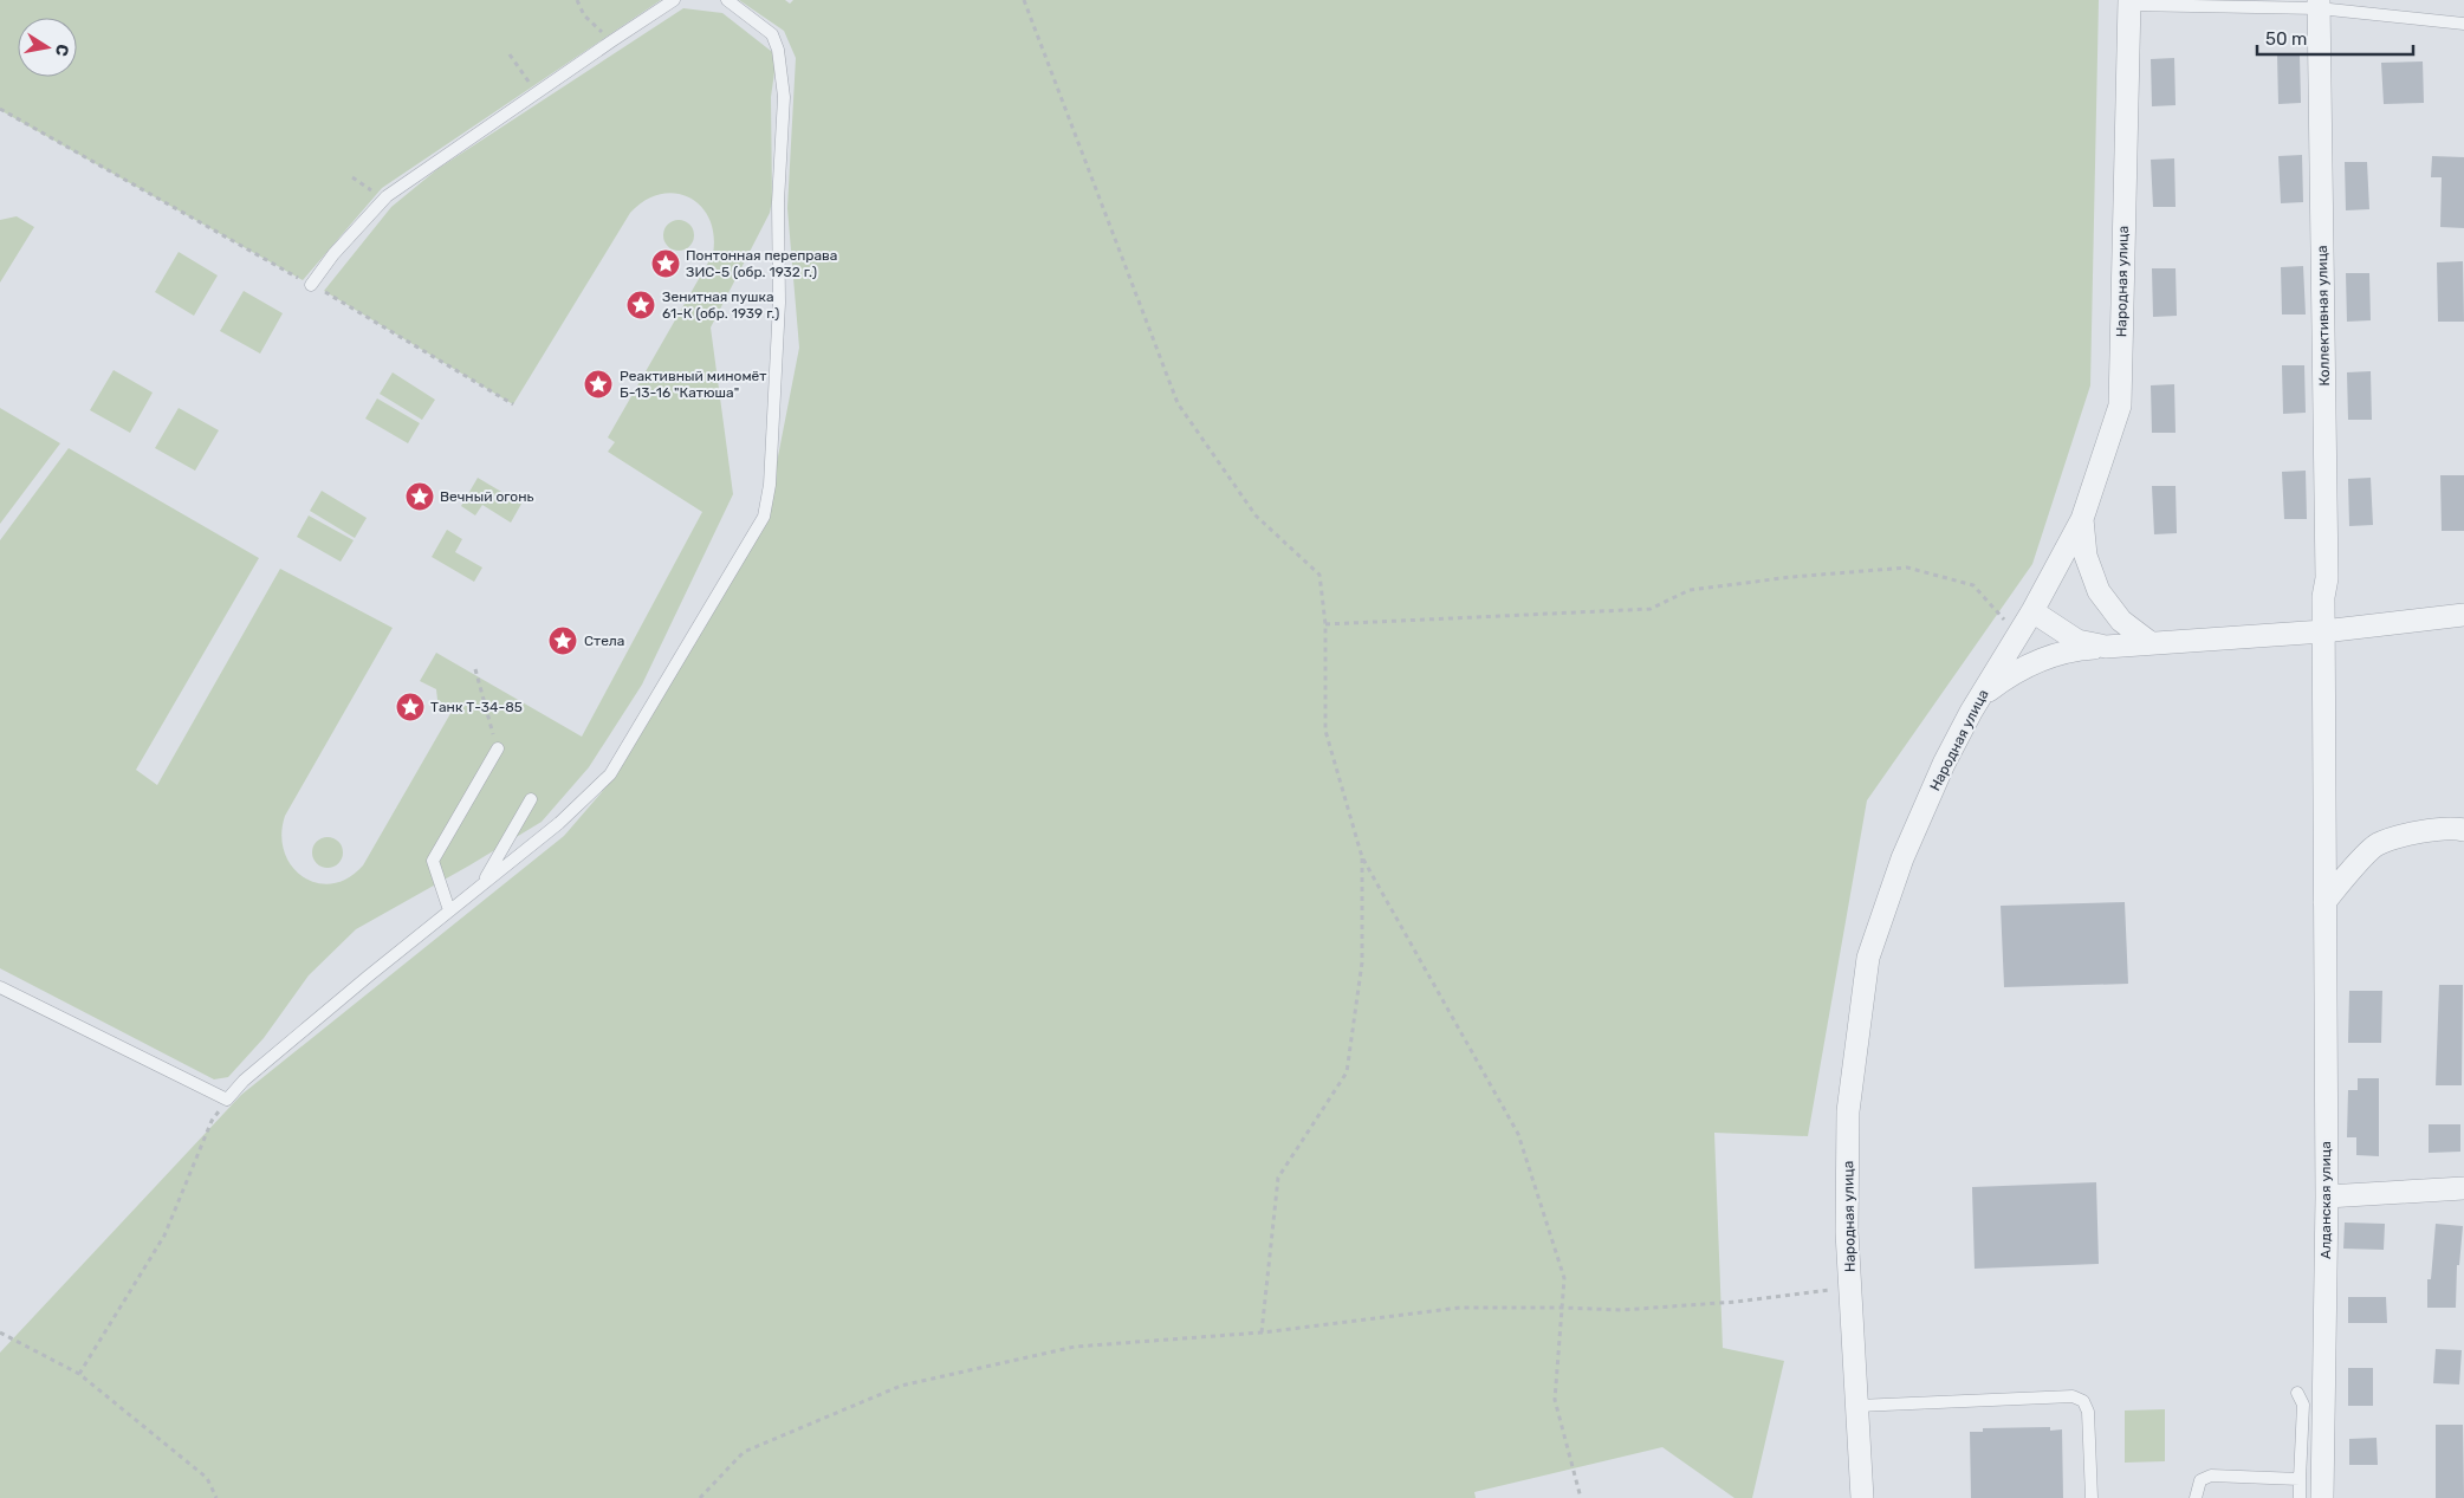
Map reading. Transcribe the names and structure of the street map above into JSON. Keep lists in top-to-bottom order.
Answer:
{
  "streets": {
    "street": ["Народная улица", "Коллективная улица", "Алданская улица"]
  },
  "crossings": [
    ["Коллективная улица", "Алданская улица"]
  ],
  "places": {
    "place": [
      "Понтонная переправа ЗИС-5 (обр. 1932 г.)",
      "Зенитная пушка 61-К (обр. 1939 г.)",
      "Реактивный миномёт Б-13-16 \"Катюша\"",
      "Вечный огонь",
      "Стела",
      "Танк Т-34-85"
    ]
  },
  "scale_bar": "50 m",
  "north": "right"
}
